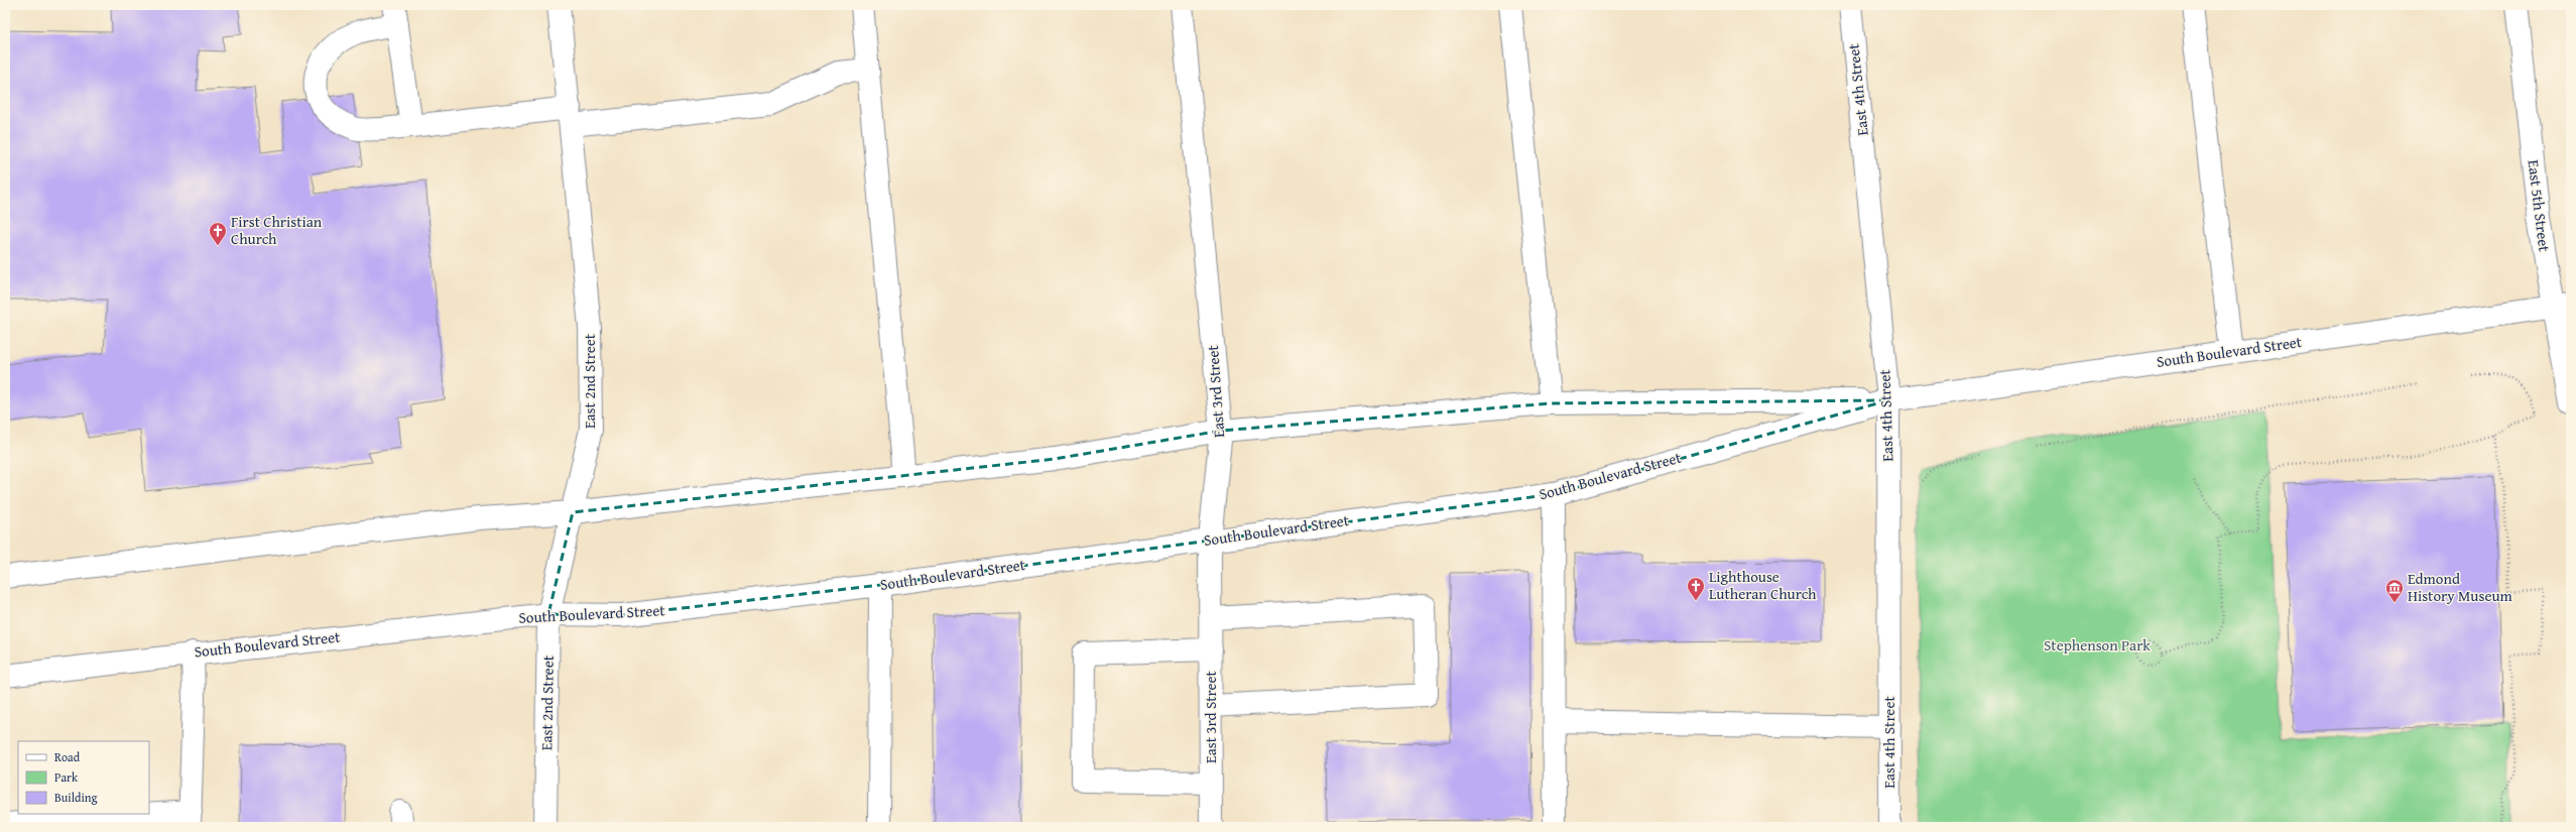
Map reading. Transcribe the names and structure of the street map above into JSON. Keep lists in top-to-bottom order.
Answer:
{
  "streets": {
    "main road": [
      "East 4th Street",
      "East 5th Street",
      "South Boulevard Street",
      "East 2nd Street",
      "East 3rd Street"
    ]
  },
  "crossings": [
    ["East 4th Street", "South Boulevard Street"],
    ["East 5th Street", "South Boulevard Street"],
    ["South Boulevard Street", "East 2nd Street"],
    ["South Boulevard Street", "East 3rd Street"]
  ],
  "parks": ["Stephenson Park"],
  "places": {
    "church": ["First Christian Church", "Lighthouse Lutheran Church"],
    "museum": ["Edmond History Museum"]
  },
  "legend": ["Road", "Park", "Building"]
}
